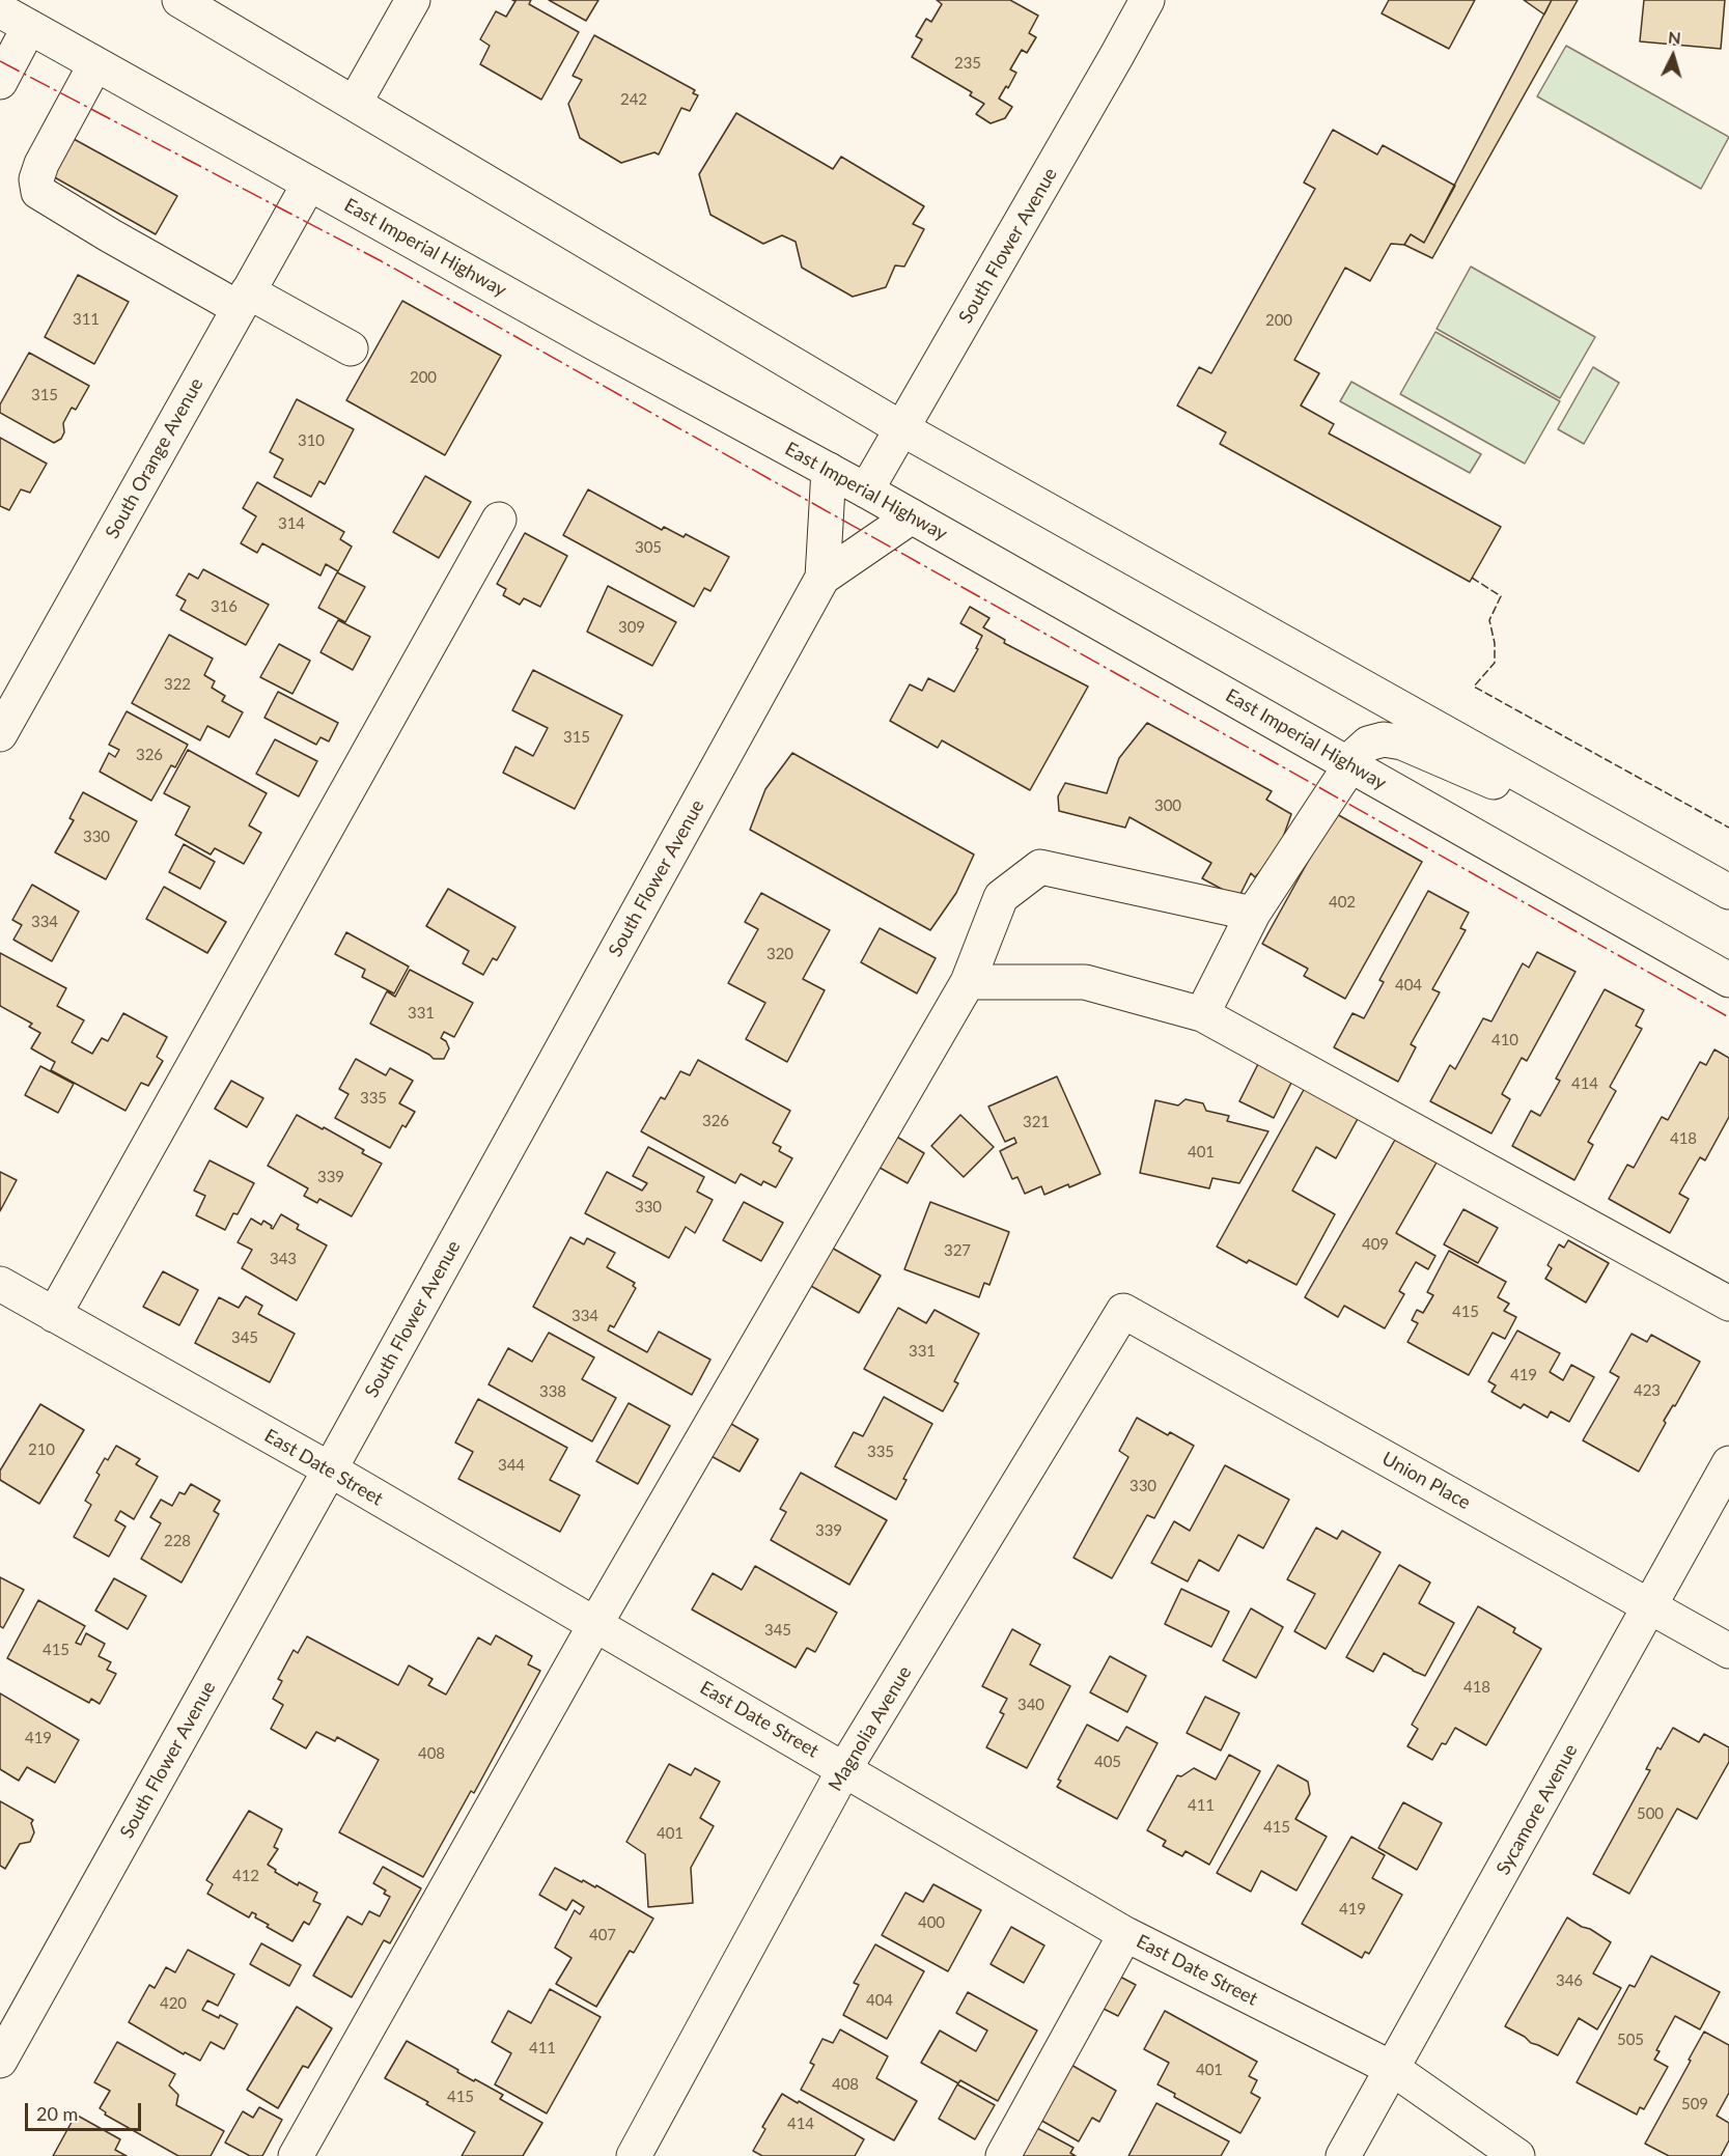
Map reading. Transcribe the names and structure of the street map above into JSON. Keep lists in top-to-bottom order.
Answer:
{
  "streets": {
    "street": [
      "South Flower Avenue",
      "East Imperial Highway",
      "South Orange Avenue",
      "East Date Street",
      "Union Place",
      "Magnolia Avenue",
      "Sycamore Avenue"
    ]
  },
  "crossings": [
    ["South Flower Avenue", "East Imperial Highway"],
    ["South Flower Avenue", "East Date Street"],
    ["East Imperial Highway", "South Orange Avenue"],
    ["East Date Street", "Magnolia Avenue"],
    ["East Date Street", "Sycamore Avenue"],
    ["Union Place", "Magnolia Avenue"],
    ["Union Place", "Sycamore Avenue"]
  ],
  "house_numbers": [
    "235",
    "242",
    "311",
    "200",
    "200",
    "315",
    "310",
    "314",
    "305",
    "316",
    "309",
    "322",
    "315",
    "326",
    "300",
    "330",
    "402",
    "334",
    "320",
    "404",
    "331",
    "410",
    "414",
    "335",
    "326",
    "321",
    "418",
    "401",
    "339",
    "330",
    "409",
    "327",
    "343",
    "415",
    "334",
    "345",
    "331",
    "419",
    "423",
    "338",
    "210",
    "335",
    "344",
    "330",
    "339",
    "228",
    "345",
    "415",
    "418",
    "340",
    "419",
    "408",
    "405",
    "411",
    "500",
    "415",
    "401",
    "412",
    "419",
    "400",
    "407",
    "346",
    "404",
    "420",
    "505",
    "411",
    "401",
    "408",
    "415",
    "509",
    "414"
  ],
  "scale_bar": "20 m",
  "north": "top"
}
